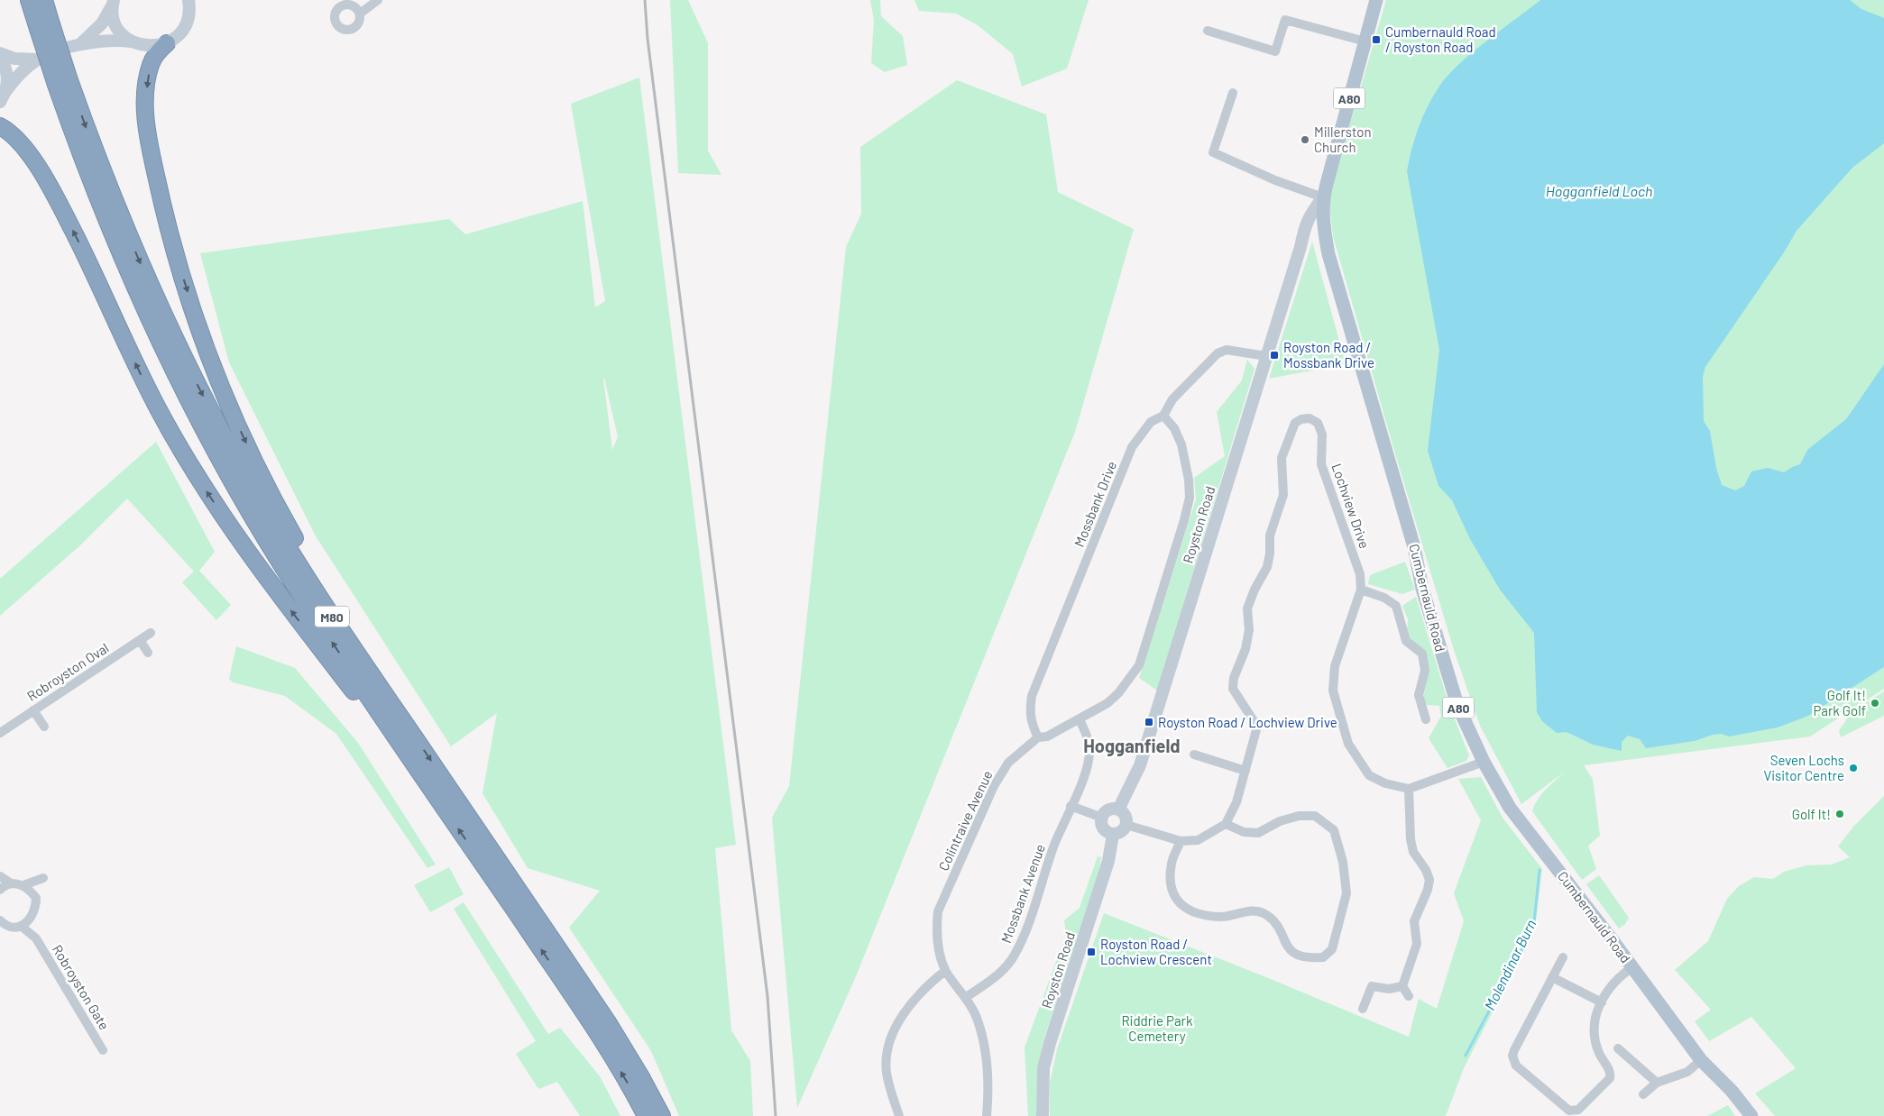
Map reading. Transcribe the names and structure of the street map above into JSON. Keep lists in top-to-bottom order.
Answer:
{
  "streets": {
    "highway": ["M80"],
    "main road": ["A80", "Cumbernauld Road"],
    "street": [
      "Mossbank Drive",
      "Lochview Drive",
      "Royston Road",
      "Robroyston Oval",
      "Colintraive Avenue",
      "Mossbank Avenue",
      "Robroyston Gate"
    ]
  },
  "crossings": [
    ["Mossbank Drive", "Royston Road"],
    ["Mossbank Drive", "Colintraive Avenue"],
    ["Royston Road", "Cumbernauld Road"],
    ["Colintraive Avenue", "Mossbank Avenue"]
  ],
  "districts": ["Hogganfield"],
  "water": ["Hogganfield Loch", "Molendinar Burn"],
  "parks": ["Riddrie Park Cemetery"],
  "places": {
    "transit": [
      "Cumbernauld Road / Royston Road",
      "Royston Road / Mossbank Drive",
      "Royston Road / Lochview Drive",
      "Royston Road / Lochview Crescent"
    ],
    "other": [
      "Millerston Church",
      "Golf It! Park Golf",
      "Seven Lochs Visitor Centre",
      "Golf It!"
    ]
  }
}
